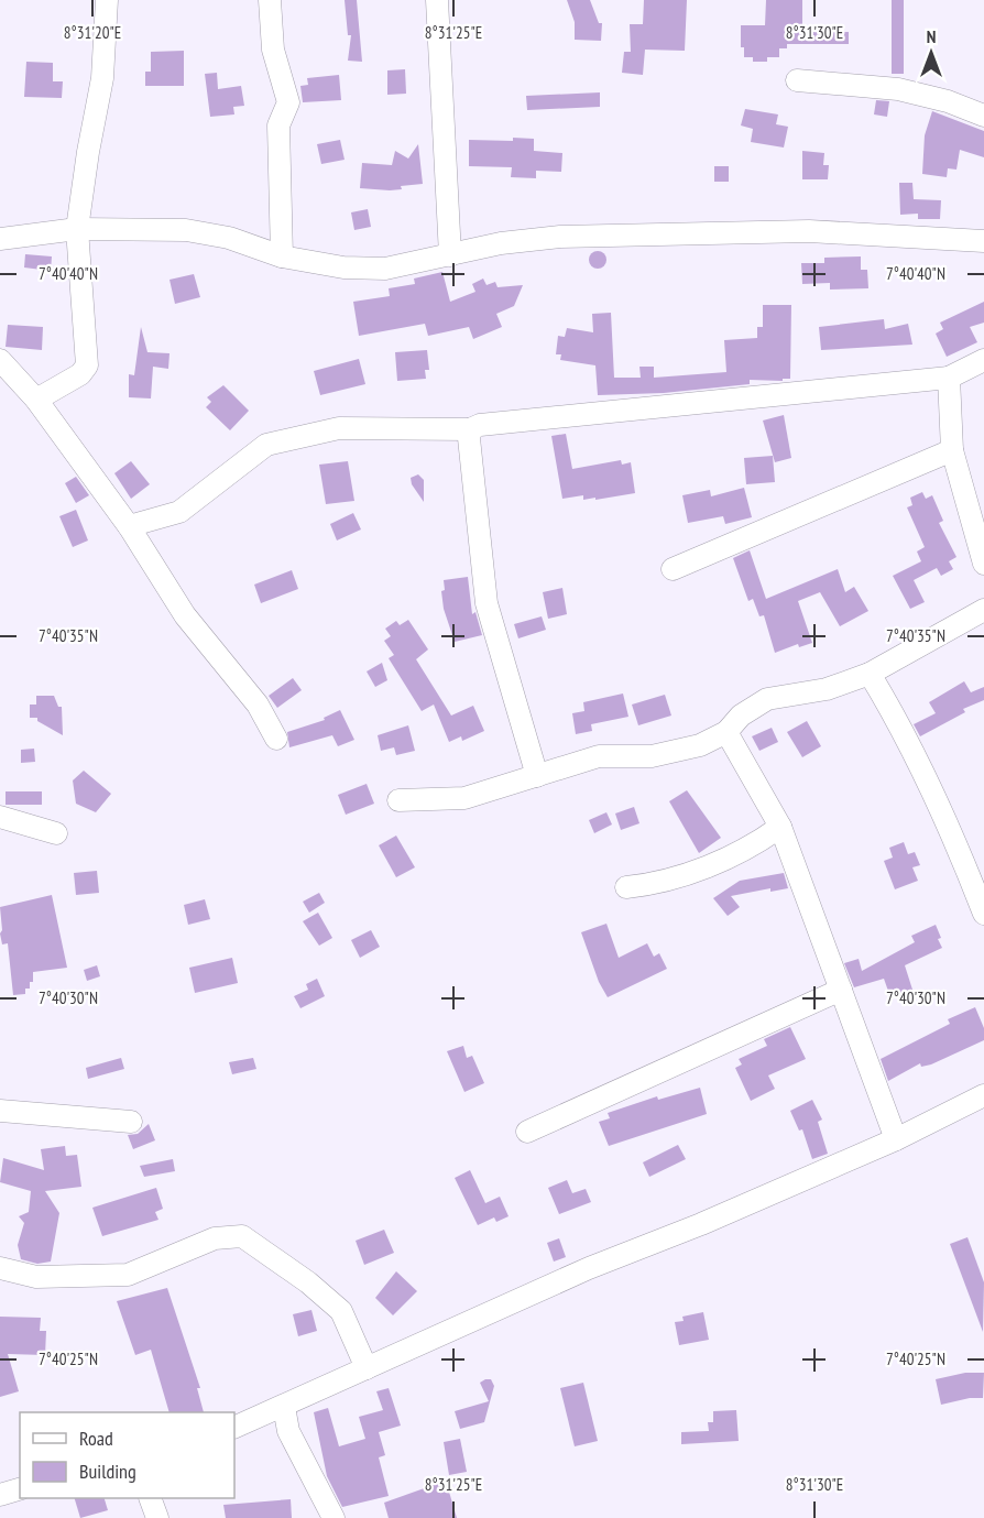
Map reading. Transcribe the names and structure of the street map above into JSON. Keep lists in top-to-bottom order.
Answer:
{
  "legend": ["Road", "Building"],
  "north": "top",
  "coordinates": [
    "8°31'20\"E",
    "8°31'25\"E",
    "8°31'30\"E",
    "7°40'40\"N",
    "7°40'35\"N",
    "7°40'30\"N",
    "7°40'25\"N"
  ]
}
